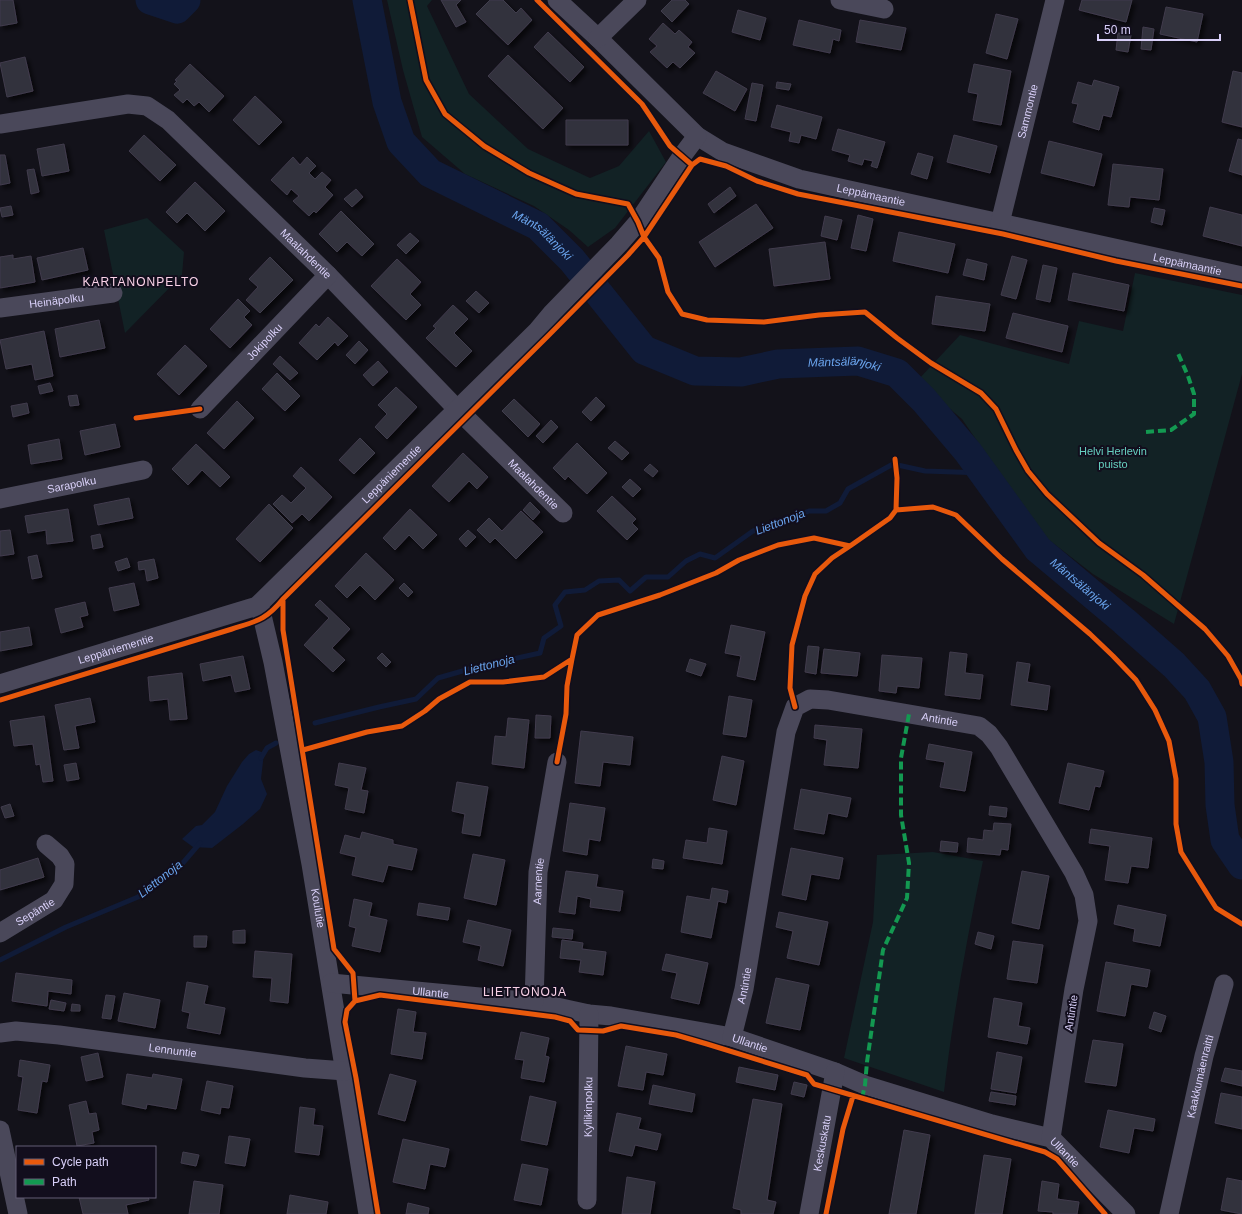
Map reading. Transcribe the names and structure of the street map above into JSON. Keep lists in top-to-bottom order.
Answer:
{
  "streets": {
    "street": [
      "Sammontie",
      "Leppämaantie",
      "Maalahdentie",
      "Heinäpolku",
      "Jokipolku",
      "Leppäniementie",
      "Sarapolku",
      "Antintie",
      "Aarnentie",
      "Koulutie",
      "Sepäntie",
      "Ullantie",
      "Lennuntie",
      "Kaakkumäenraitti",
      "Kyllikinpolku",
      "Keskuskatu"
    ]
  },
  "crossings": [
    ["Sammontie", "Leppämaantie"],
    ["Leppämaantie", "Leppäniementie"],
    ["Maalahdentie", "Jokipolku"],
    ["Maalahdentie", "Leppäniementie"],
    ["Leppäniementie", "Koulutie"],
    ["Antintie", "Ullantie"],
    ["Aarnentie", "Ullantie"],
    ["Koulutie", "Ullantie"],
    ["Koulutie", "Lennuntie"],
    ["Ullantie", "Kyllikinpolku"],
    ["Ullantie", "Keskuskatu"]
  ],
  "districts": ["KARTANONPELTO", "LIETTONOJA"],
  "water": ["Mäntsälänjoki", "Liettonoja"],
  "parks": ["Helvi Herlevin puisto"],
  "legend": ["Cycle path", "Path"],
  "scale_bar": "50 m"
}
